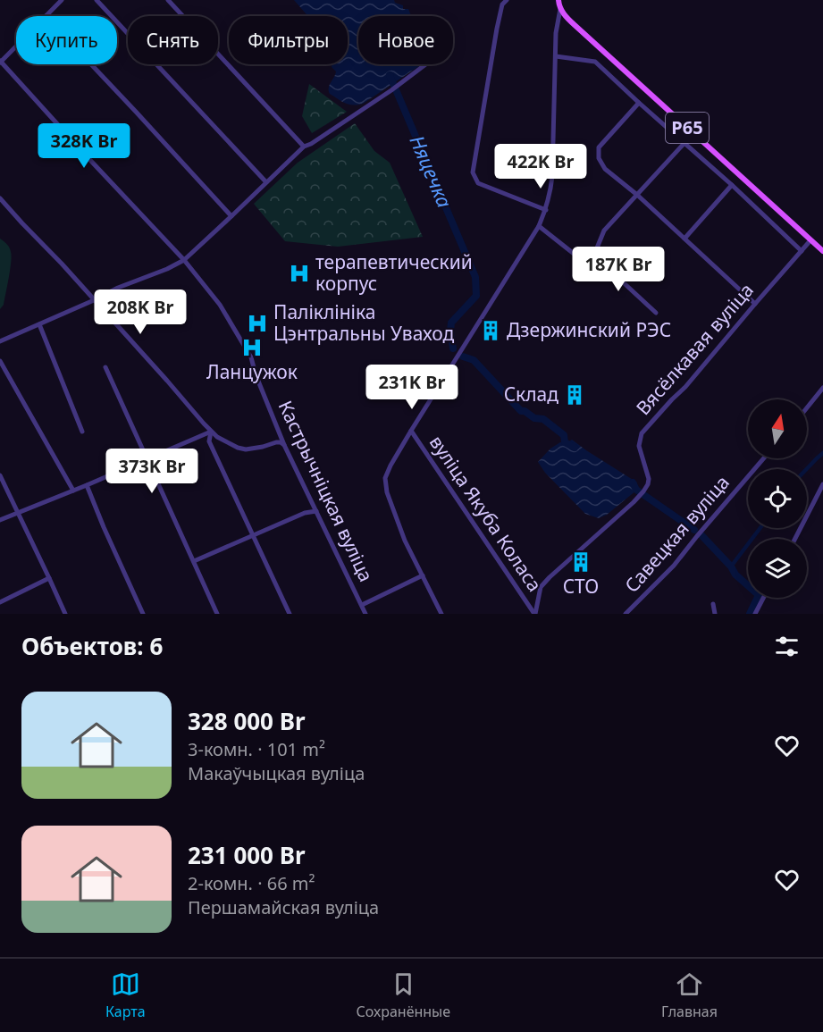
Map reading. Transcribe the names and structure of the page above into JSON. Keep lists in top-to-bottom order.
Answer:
{
  "streets": {
    "main road": ["Р65"],
    "street": [
      "Вясёлкавая вуліца",
      "Кастрычніцкая вуліца",
      "вуліца Якуба Коласа",
      "Савецкая вуліца"
    ]
  },
  "crossings": [
    ["Р65", "Вясёлкавая вуліца"],
    ["Вясёлкавая вуліца", "вуліца Якуба Коласа"]
  ],
  "water": ["Няцечка"],
  "places": {
    "hospital": ["терапевтический корпус", "Паліклініка Цэнтральны Уваход", "Ланцужок"],
    "building": ["Дзержинский РЭС", "Склад", "СТО"]
  },
  "north": "top",
  "page": {
    "chip": [
      "Купить",
      "Снять",
      "Фильтры",
      "Новое"
    ],
    "price": [
      "328K Br",
      "422K Br",
      "187K Br",
      "208K Br",
      "231K Br",
      "373K Br"
    ],
    "heading": "Объектов: 6",
    "list": [
      {
        "name": "328 000 Br",
        "note": "3-комн. · 101 m² · Макаўчыцкая вуліца"
      },
      {
        "name": "231 000 Br",
        "note": "2-комн. · 66 m² · Першамайская вуліца"
      }
    ],
    "tabs": ["Карта", "Сохранённые", "Главная"]
  }
}
